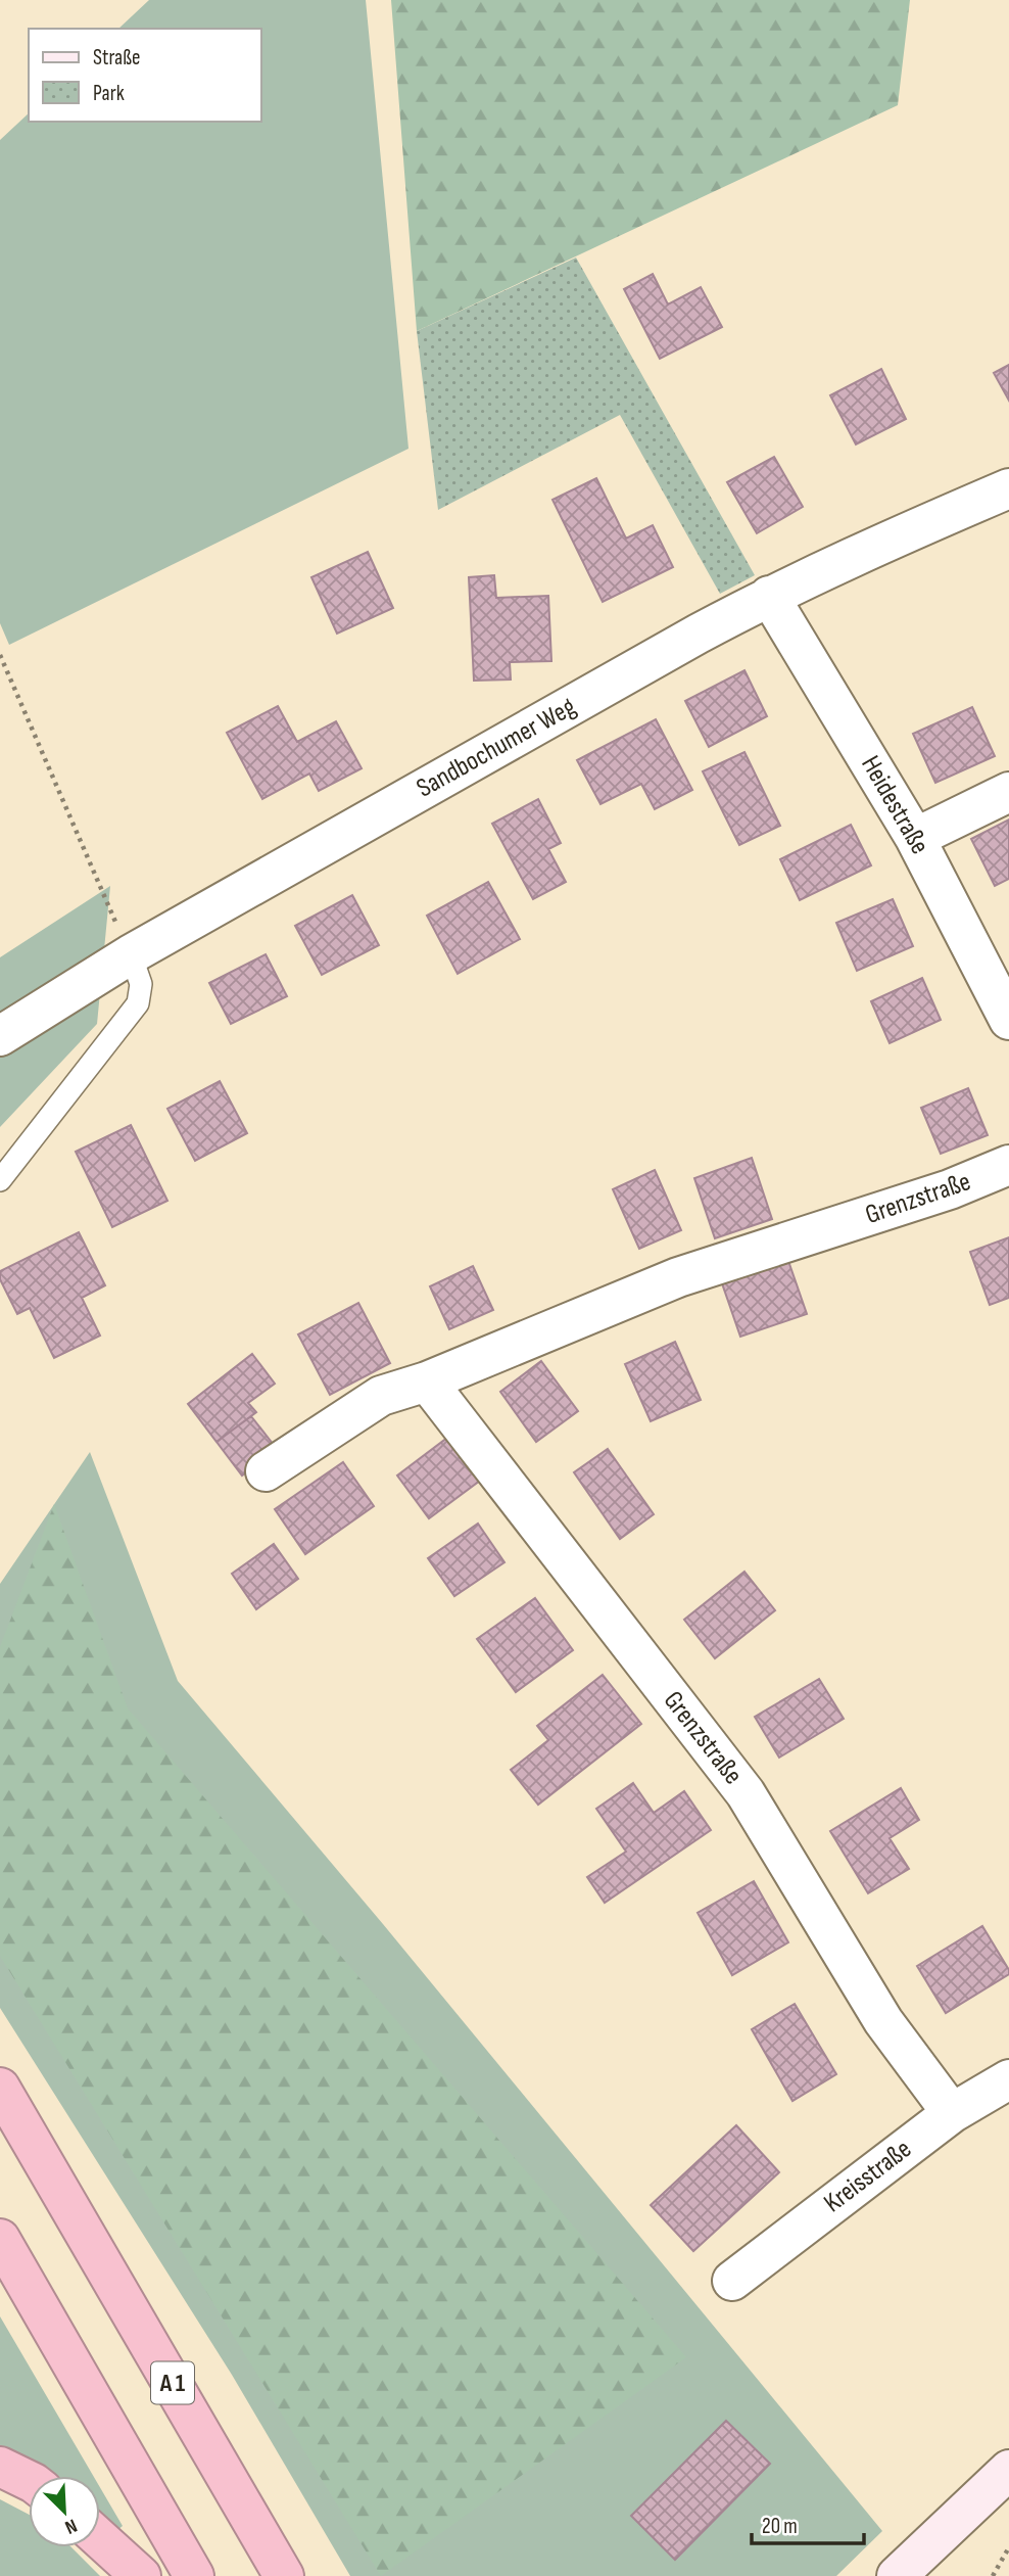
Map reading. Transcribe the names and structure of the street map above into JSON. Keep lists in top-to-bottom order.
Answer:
{
  "streets": {
    "highway": ["A 1"],
    "street": [
      "Sandbochumer Weg",
      "Heidestraße",
      "Grenzstraße",
      "Kreisstraße"
    ]
  },
  "crossings": [
    ["Sandbochumer Weg", "Heidestraße"],
    ["Grenzstraße", "Kreisstraße"]
  ],
  "legend": ["Straße", "Park"],
  "scale_bar": "20 m",
  "north": "bottom right"
}
